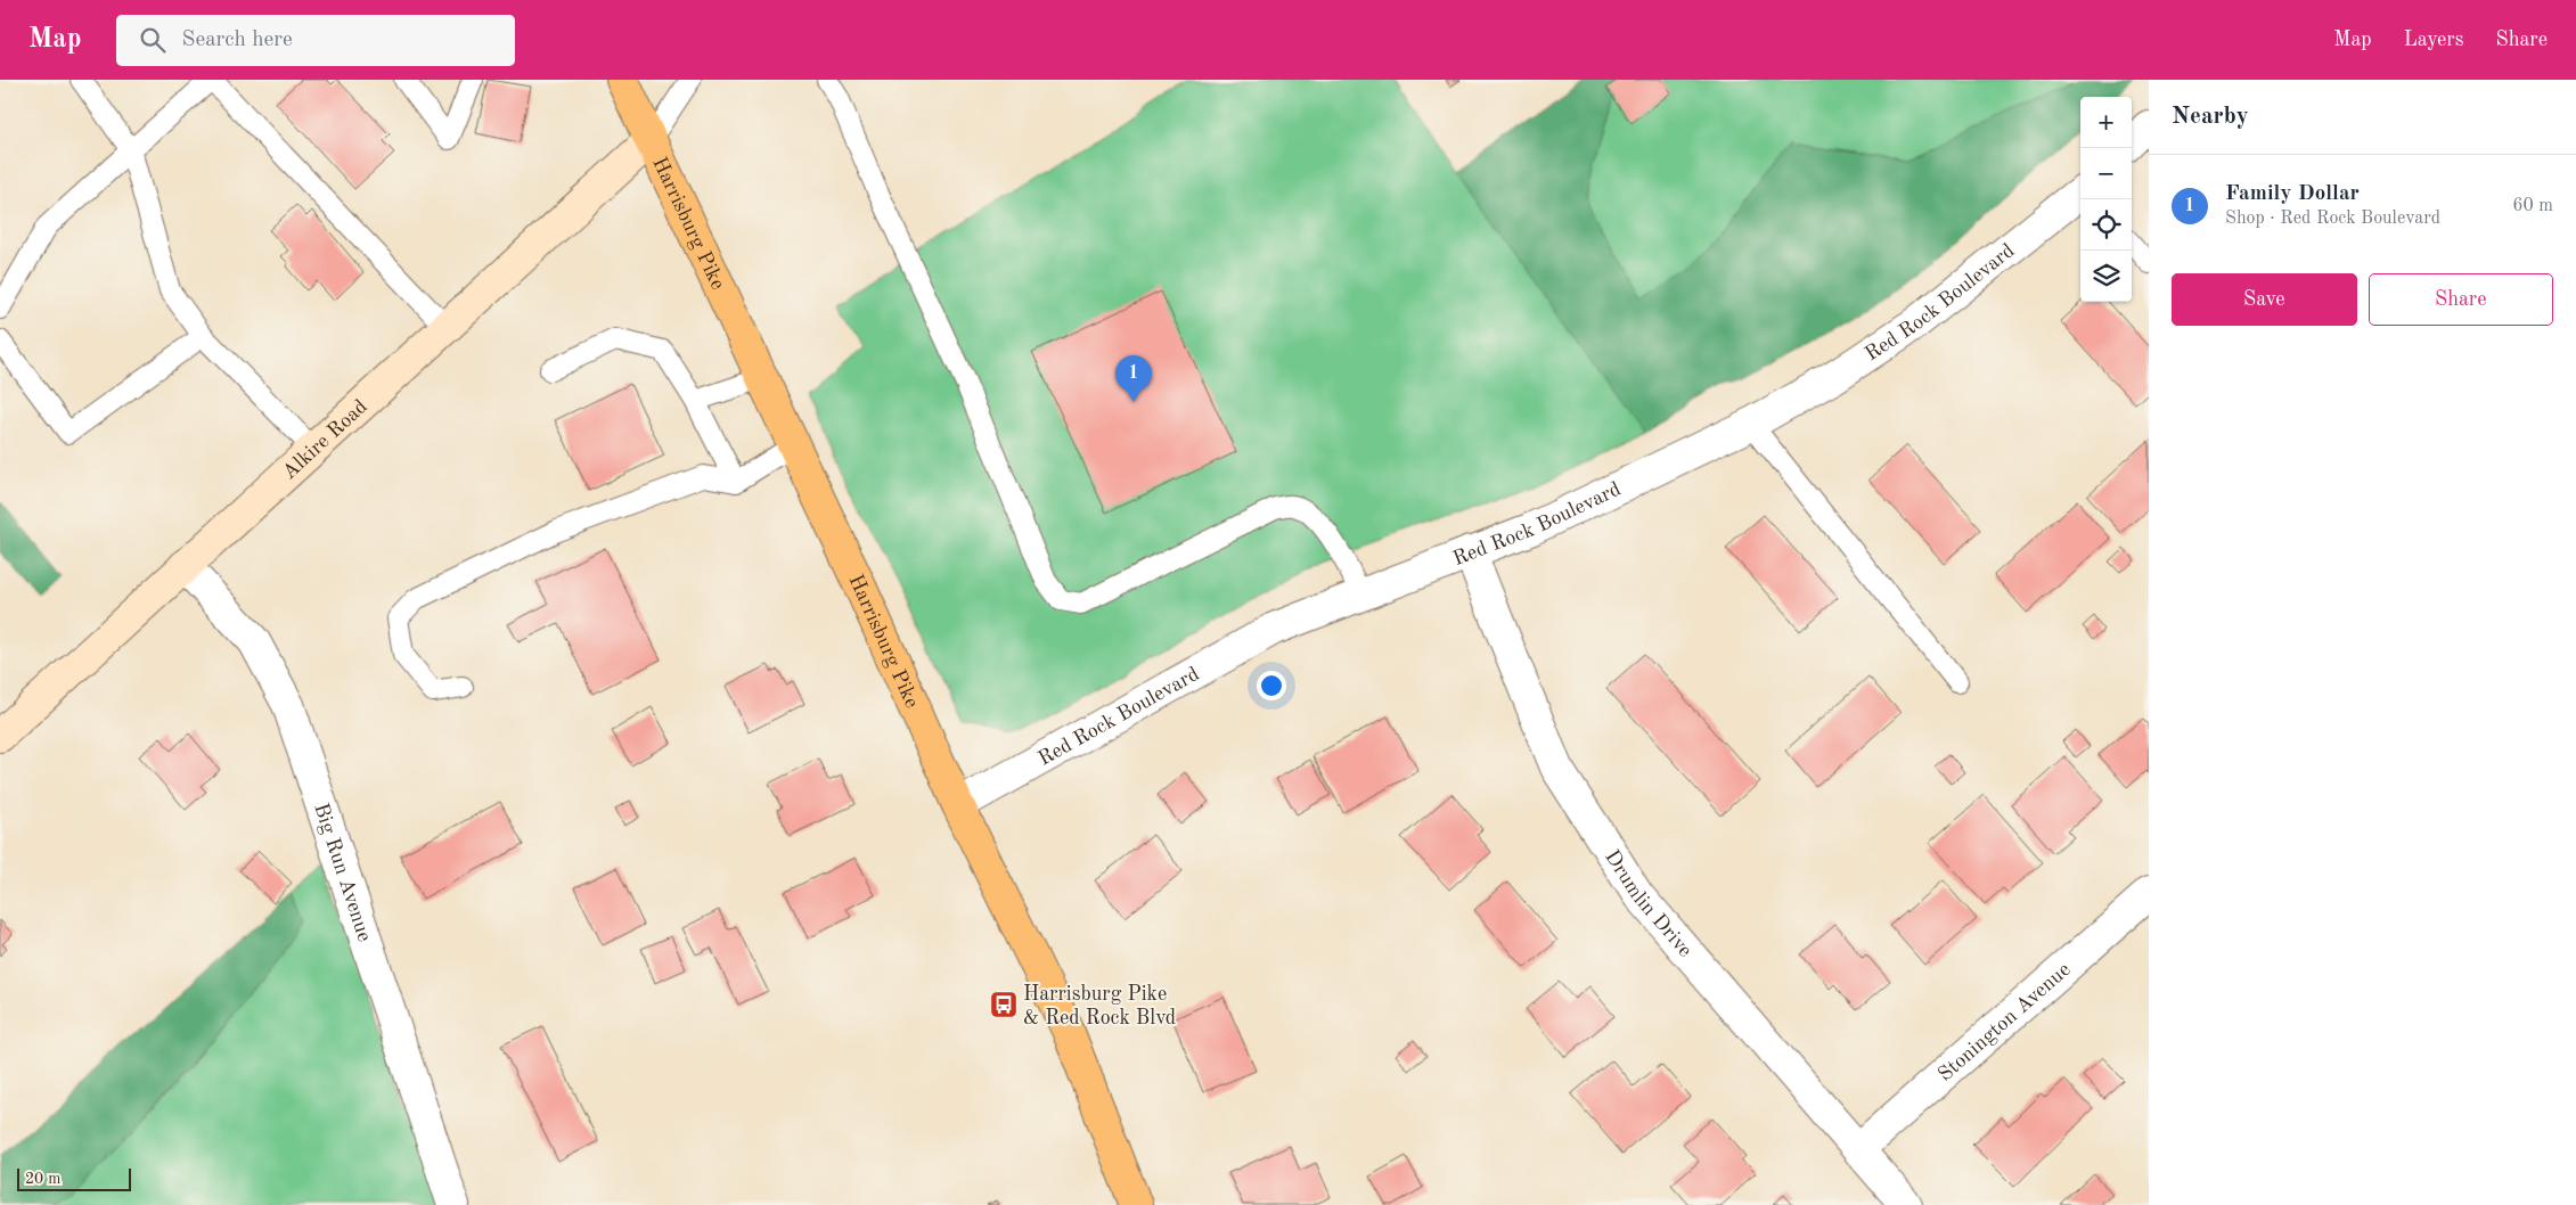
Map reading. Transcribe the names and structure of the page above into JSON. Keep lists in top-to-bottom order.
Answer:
{
  "streets": {
    "main road": ["Harrisburg Pike", "Alkire Road"],
    "street": [
      "Red Rock Boulevard",
      "Big Run Avenue",
      "Drumlin Drive",
      "Stonington Avenue"
    ]
  },
  "crossings": [
    ["Harrisburg Pike", "Red Rock Boulevard"],
    ["Harrisburg Pike", "Alkire Road"],
    ["Red Rock Boulevard", "Drumlin Drive"],
    ["Alkire Road", "Big Run Avenue"],
    ["Drumlin Drive", "Stonington Avenue"]
  ],
  "places": {
    "bus stop": ["Harrisburg Pike & Red Rock Blvd"]
  },
  "scale_bar": "20 m",
  "page": {
    "header": "Map",
    "search": "Search here",
    "nav": ["Map", "Layers", "Share"],
    "heading": "Nearby",
    "map_buttons": ["+", "−"],
    "list": [
      {
        "mark": "1",
        "name": "Family Dollar",
        "note": "Shop · Red Rock Boulevard",
        "value": "60 m"
      }
    ],
    "buttons": ["Save", "Share"],
    "pins": "1",
    "scale": "20 m"
  }
}
